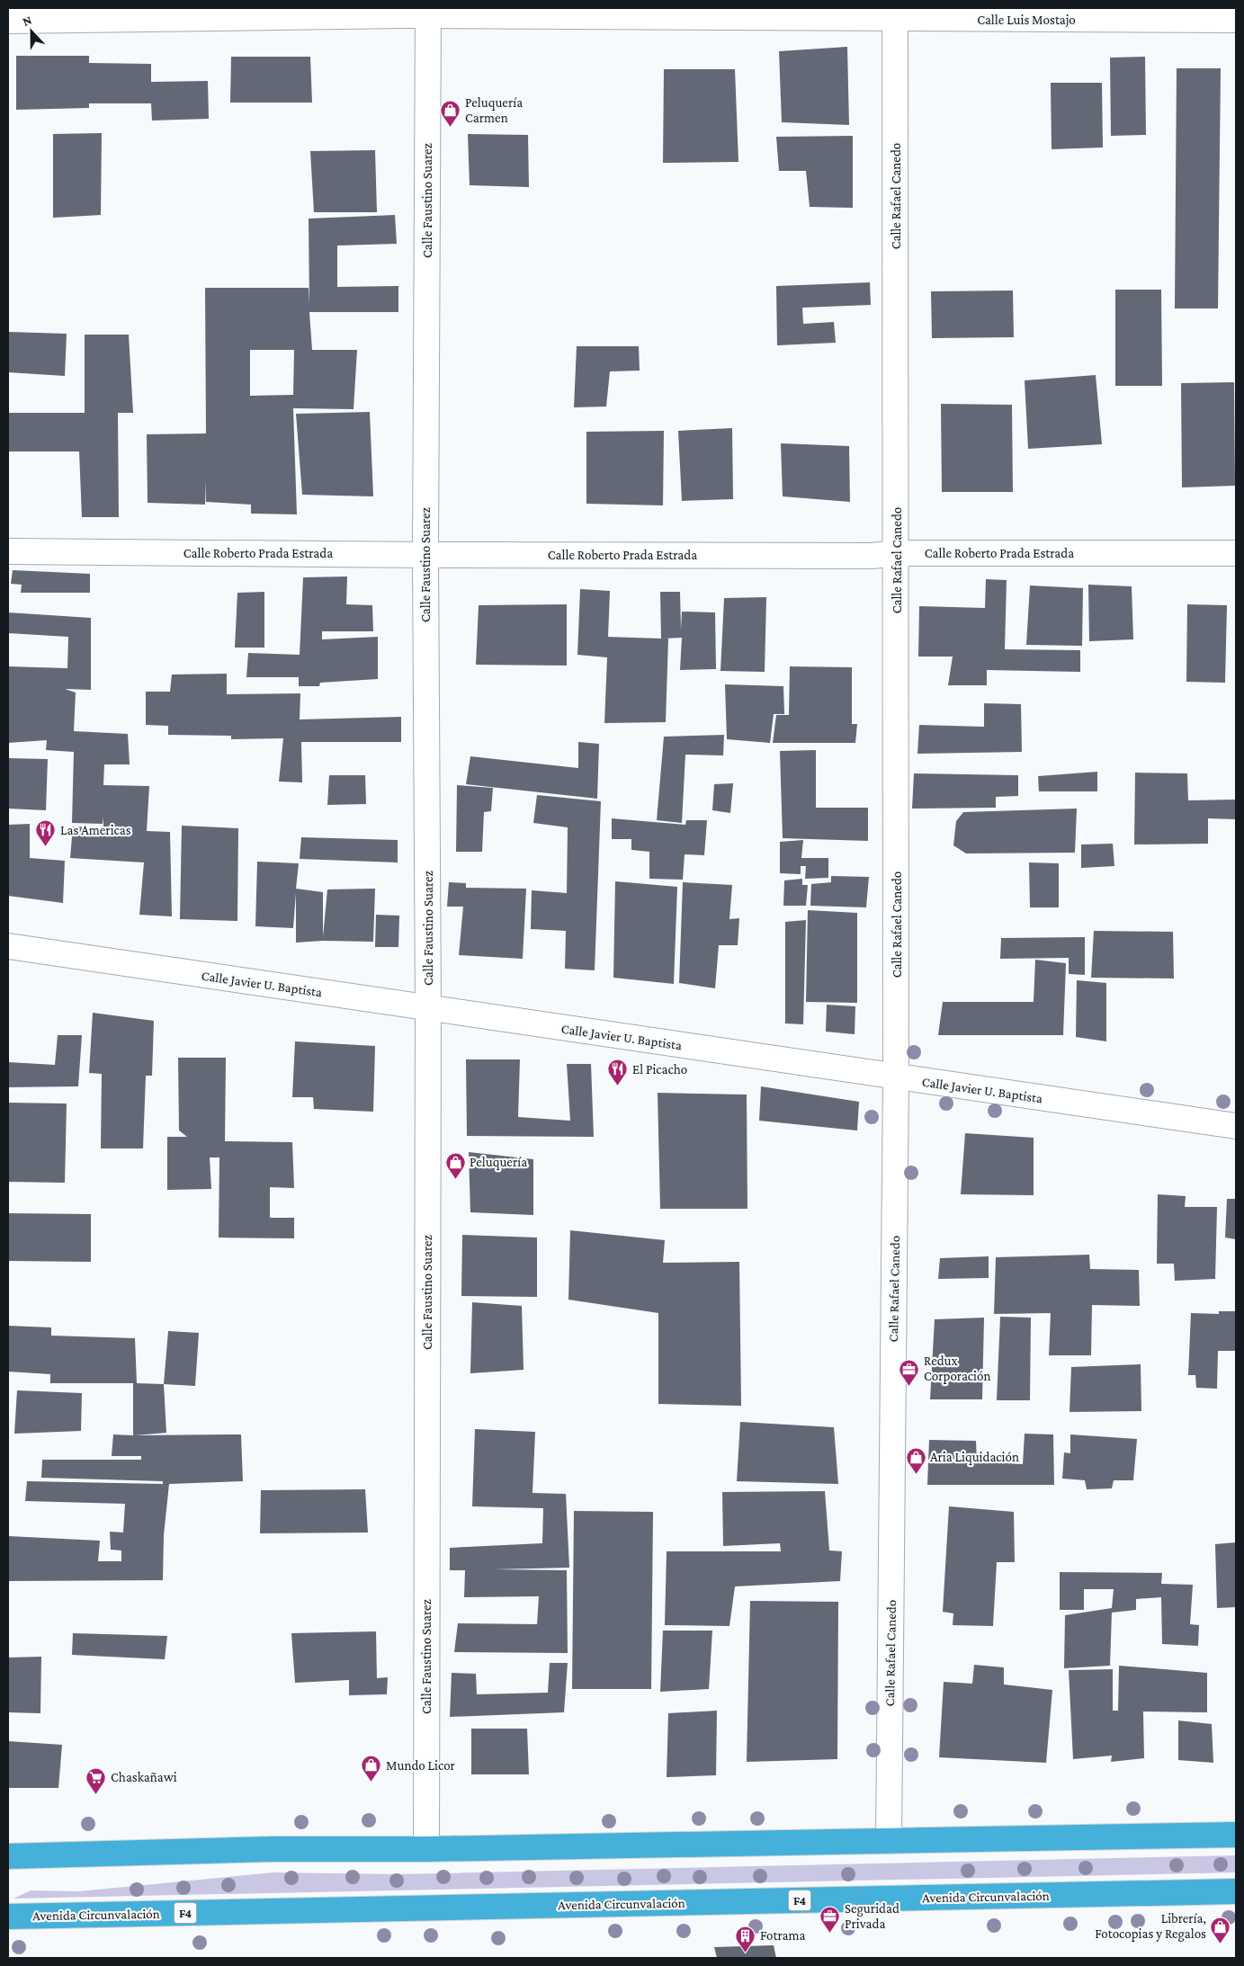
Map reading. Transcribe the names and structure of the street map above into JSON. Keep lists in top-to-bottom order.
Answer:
{
  "streets": {
    "highway": ["Avenida Circunvalación", "F4"],
    "street": [
      "Calle Luis Mostajo",
      "Calle Rafael Canedo",
      "Calle Faustino Suarez",
      "Calle Roberto Prada Estrada",
      "Calle Javier U. Baptista"
    ]
  },
  "crossings": [
    ["Calle Luis Mostajo", "Calle Rafael Canedo"],
    ["Calle Luis Mostajo", "Calle Faustino Suarez"],
    ["Calle Rafael Canedo", "Calle Roberto Prada Estrada"],
    ["Calle Rafael Canedo", "Calle Javier U. Baptista"],
    ["Calle Faustino Suarez", "Calle Roberto Prada Estrada"],
    ["Calle Faustino Suarez", "Calle Javier U. Baptista"]
  ],
  "places": {
    "shop": [
      "Peluquería Carmen",
      "Peluquería",
      "Aria Liquidación",
      "Mundo Licor",
      "Librería, Fotocopias y Regalos"
    ],
    "restaurant": ["Las Americas", "El Picacho"],
    "office": ["Redux Corporación", "Seguridad Privada"],
    "supermarket": ["Chaskañawi"],
    "building": ["Fotrama"]
  },
  "north": "top"
}
